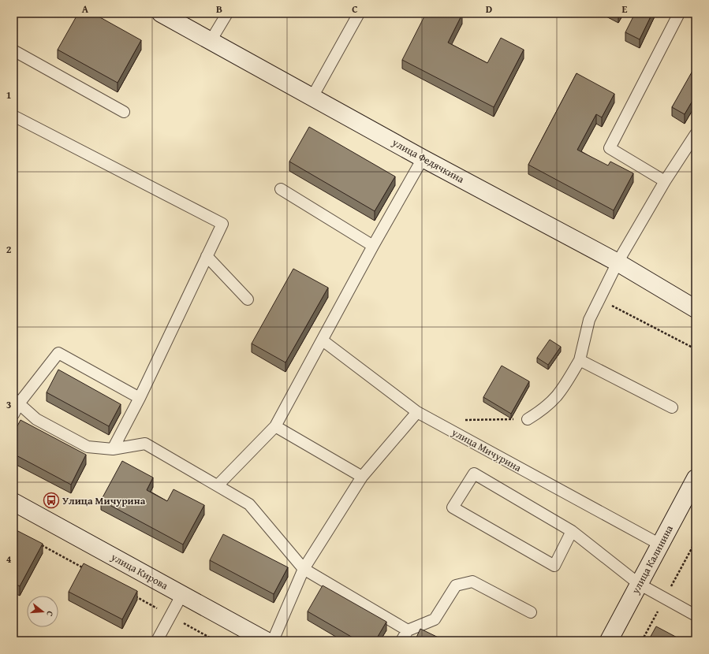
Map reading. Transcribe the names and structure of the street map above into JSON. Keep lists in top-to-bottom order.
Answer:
{
  "streets": {
    "street": ["улица Федячкина", "улица Калинина", "улица Кирова"],
    "lane": ["улица Мичурина"]
  },
  "crossings": [
    ["улица Мичурина", "улица Калинина"]
  ],
  "places": {
    "bus stop": ["Улица Мичурина"]
  },
  "north": "right",
  "grid": {
    "columns": [
      "A",
      "B",
      "C",
      "D",
      "E"
    ],
    "rows": [
      "1",
      "2",
      "3",
      "4"
    ]
  }
}
